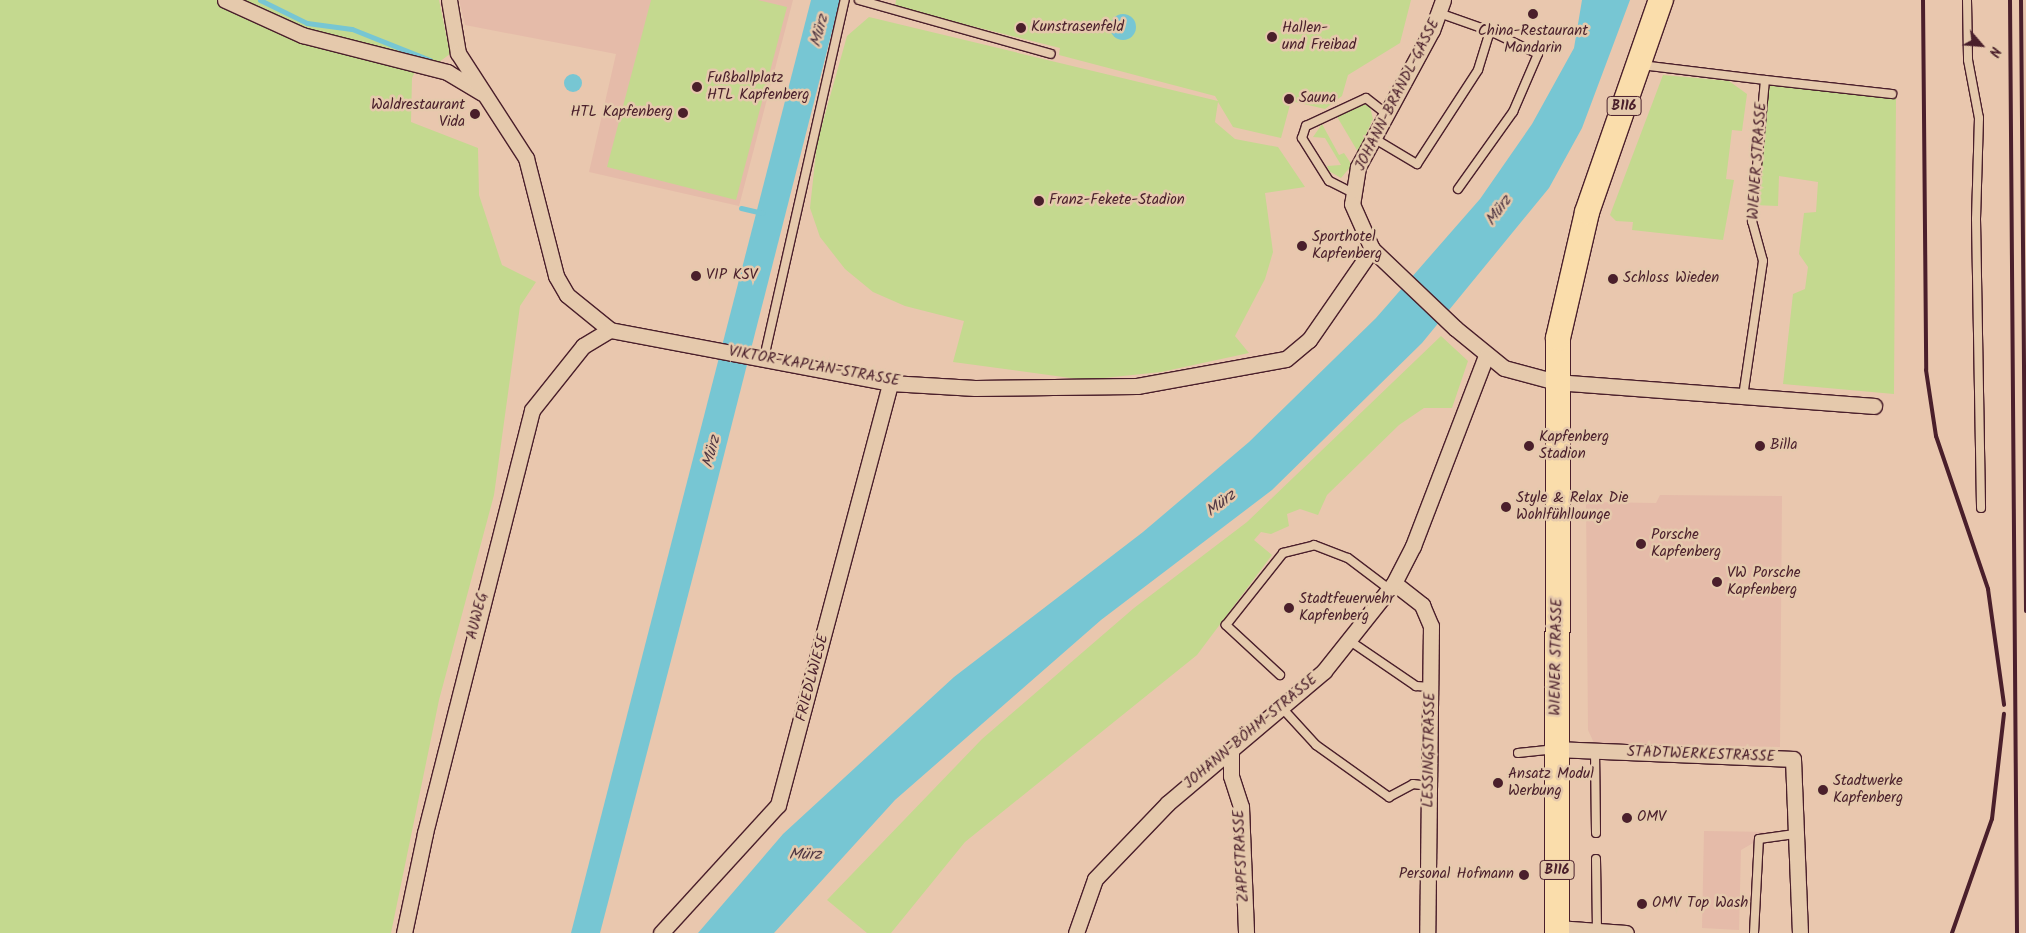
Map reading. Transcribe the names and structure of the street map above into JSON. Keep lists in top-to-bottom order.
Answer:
{
  "streets": {
    "main road": ["B116", "WIENER STRASSE"],
    "street": [
      "JOHANN-BRANDL-GASSE",
      "VIKTOR-KAPLAN-STRASSE",
      "AUWEG",
      "FRIEDLWIESE",
      "JOHANN-BÖHM-STRASSE",
      "LESSINGSTRASSE",
      "STADTWERKESTRASSE",
      "ZAPFSTRASSE"
    ]
  },
  "crossings": [
    ["JOHANN-BRANDL-GASSE", "VIKTOR-KAPLAN-STRASSE"],
    ["JOHANN-BRANDL-GASSE", "JOHANN-BÖHM-STRASSE"],
    ["WIENER STRASSE", "STADTWERKESTRASSE"],
    ["VIKTOR-KAPLAN-STRASSE", "AUWEG"],
    ["VIKTOR-KAPLAN-STRASSE", "FRIEDLWIESE"],
    ["JOHANN-BÖHM-STRASSE", "LESSINGSTRASSE"],
    ["JOHANN-BÖHM-STRASSE", "ZAPFSTRASSE"]
  ],
  "water": ["Mürz"],
  "places": [
    "China-Restaurant Mandarin",
    "Kunstrasenfeld",
    "Hallen- und Freibad",
    "Fußballplatz HTL Kapfenberg",
    "Sauna",
    "HTL Kapfenberg",
    "Waldrestaurant Vida",
    "Franz-Fekete-Stadion",
    "Sporthotel Kapfenberg",
    "VIP KSV",
    "Schloss Wieden",
    "Kapfenberg Stadion",
    "Billa",
    "Style & Relax Die Wohlfühllounge",
    "Porsche Kapfenberg",
    "VW Porsche Kapfenberg",
    "Stadtfeuerwehr Kapfenberg",
    "Ansatz Modul Werbung",
    "Stadtwerke Kapfenberg",
    "OMV",
    "Personal Hofmann",
    "OMV Top Wash"
  ],
  "north": "bottom right"
}
